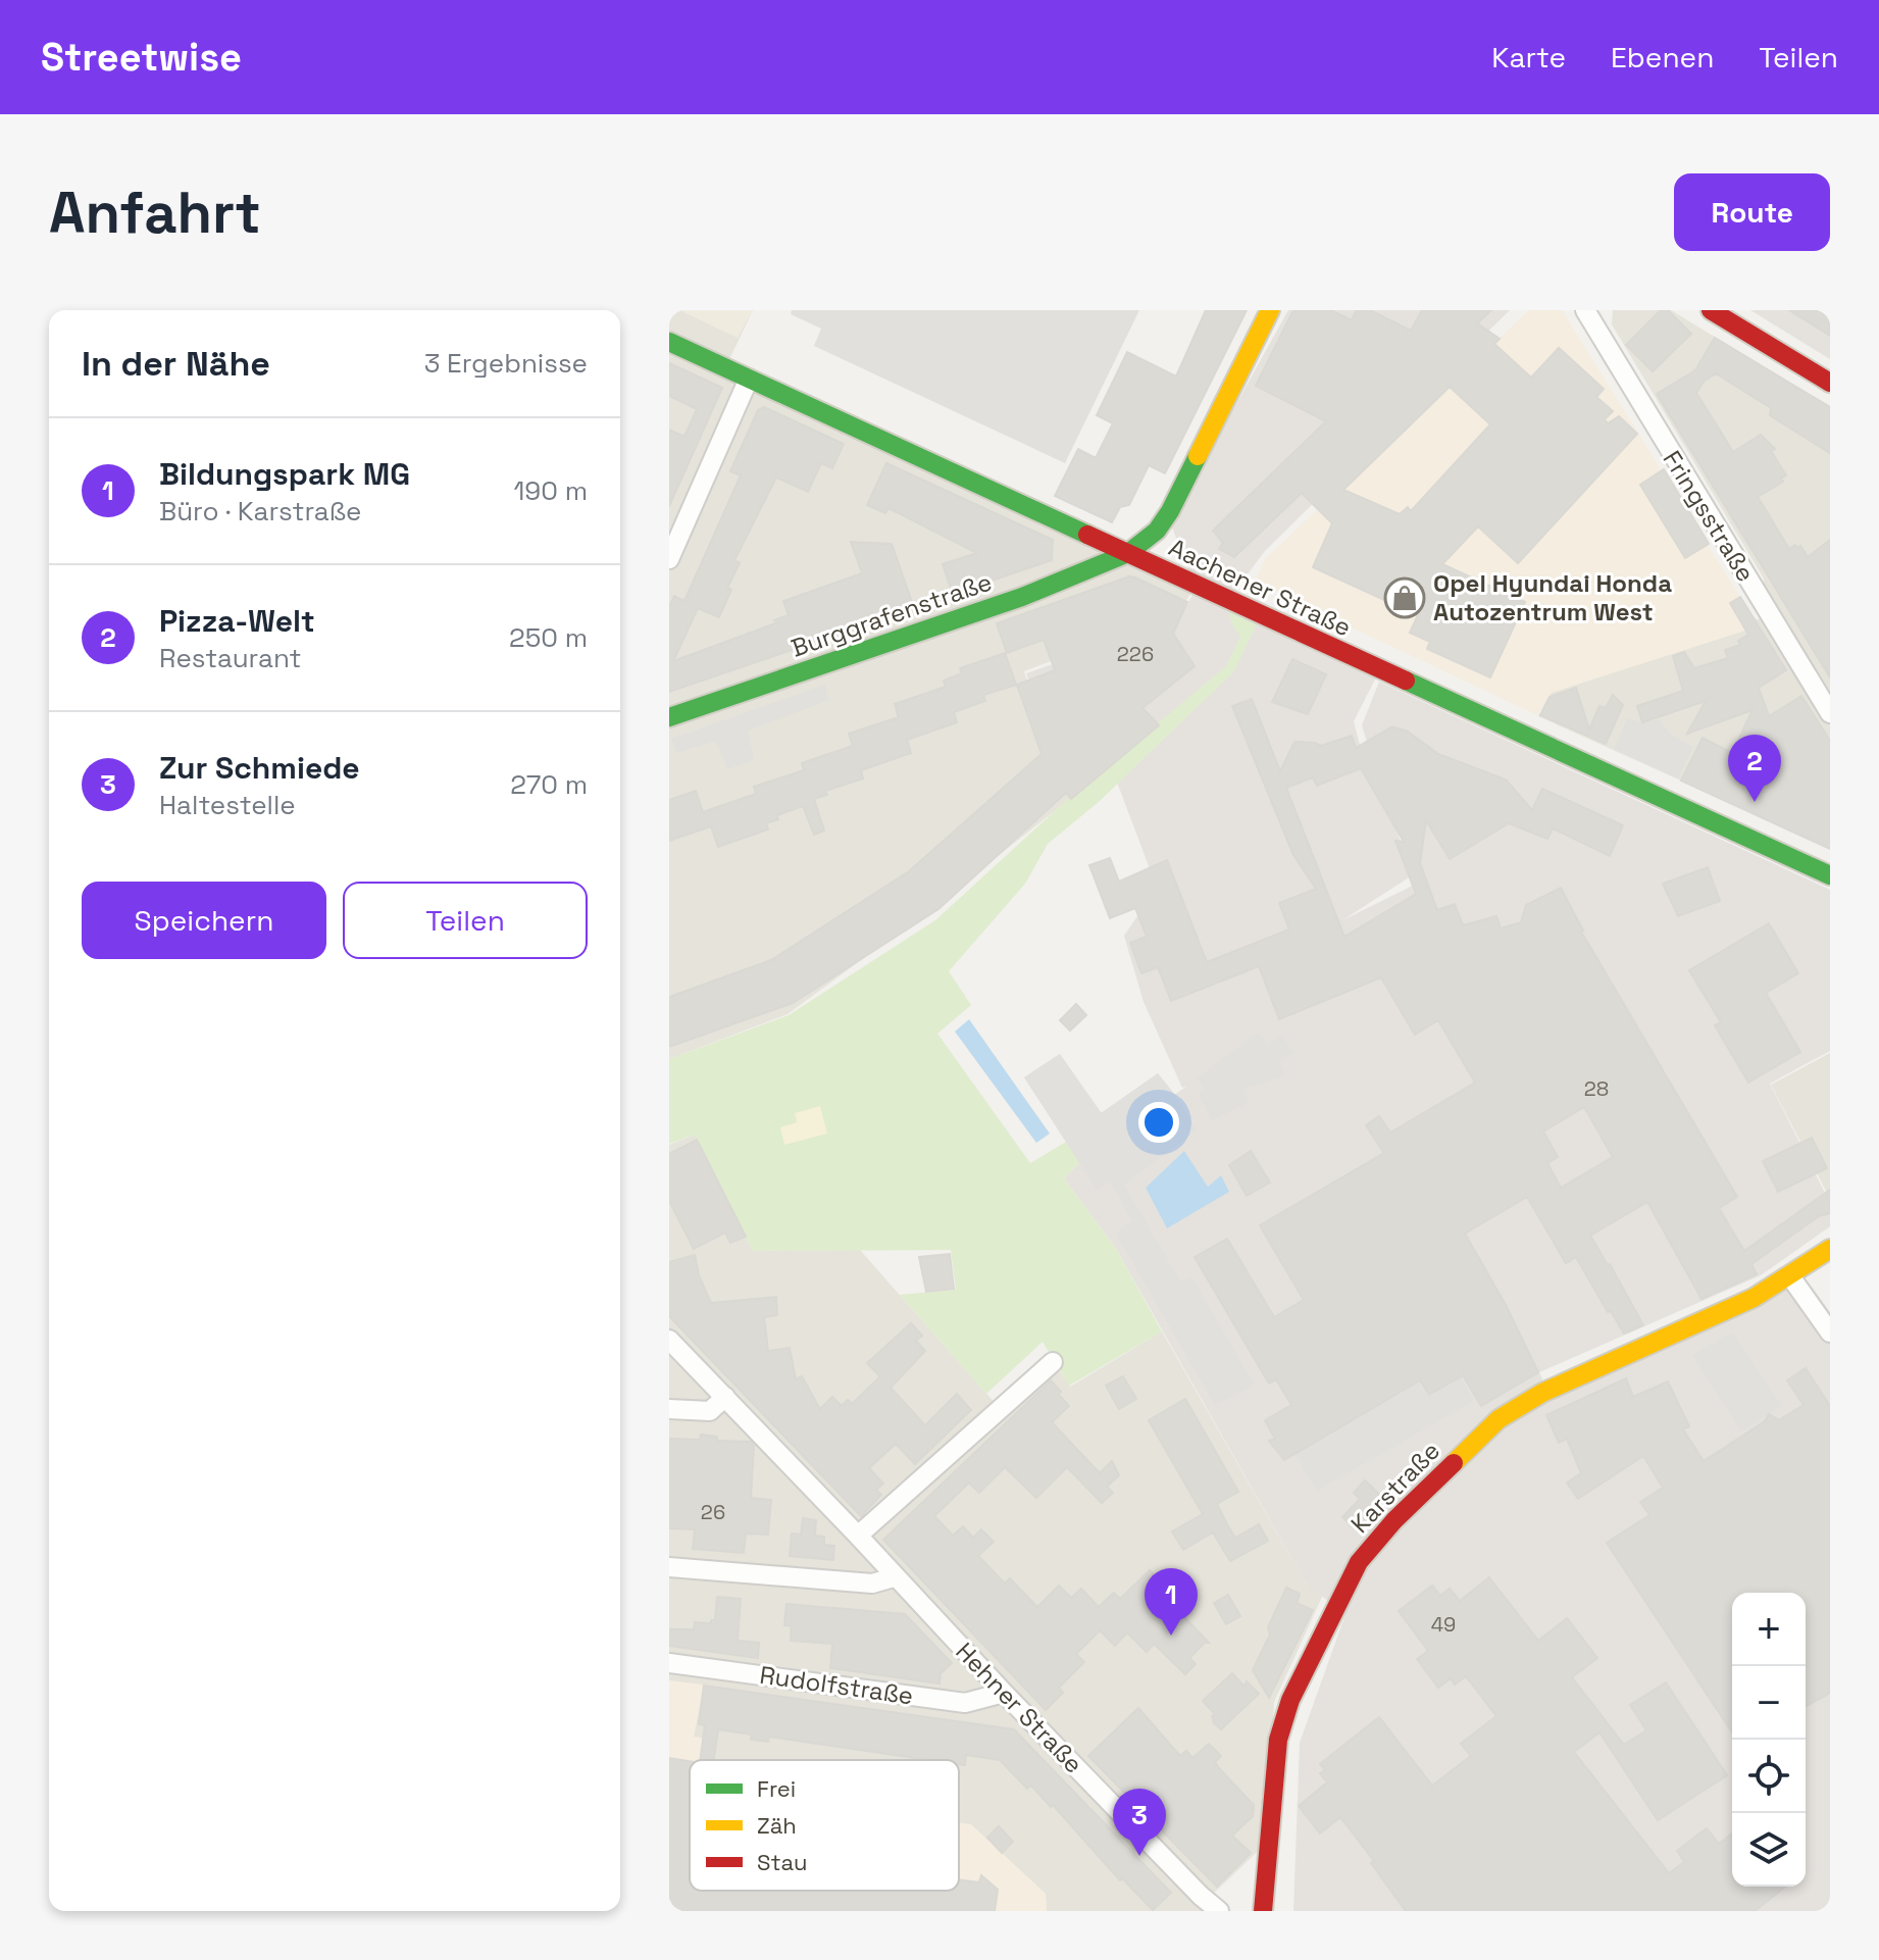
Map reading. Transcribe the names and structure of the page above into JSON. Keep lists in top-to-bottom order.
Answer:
{
  "streets": {
    "street": [
      "Fringsstraße",
      "Aachener Straße",
      "Burggrafenstraße",
      "Karstraße",
      "Rudolfstraße",
      "Hehner Straße"
    ]
  },
  "crossings": [
    ["Aachener Straße", "Burggrafenstraße"],
    ["Rudolfstraße", "Hehner Straße"]
  ],
  "places": {
    "shop": ["Opel Hyundai Honda Autozentrum West"]
  },
  "house_numbers": [
    "226",
    "28",
    "26",
    "49"
  ],
  "legend": ["Frei", "Zäh", "Stau"],
  "page": {
    "header": "Streetwise",
    "nav": ["Karte", "Ebenen", "Teilen"],
    "buttons": [
      "Route",
      ["Speichern", "Teilen"]
    ],
    "title": "Anfahrt",
    "heading": ["In der Nähe", "3 Ergebnisse"],
    "list": [
      {
        "mark": "1",
        "name": "Bildungspark MG",
        "note": "Büro · Karstraße",
        "value": "190 m"
      },
      {
        "mark": "2",
        "name": "Pizza-Welt",
        "note": "Restaurant",
        "value": "250 m"
      },
      {
        "mark": "3",
        "name": "Zur Schmiede",
        "note": "Haltestelle",
        "value": "270 m"
      }
    ],
    "pins": ["2", "1", "3"],
    "map_buttons": ["+", "−"]
  }
}
